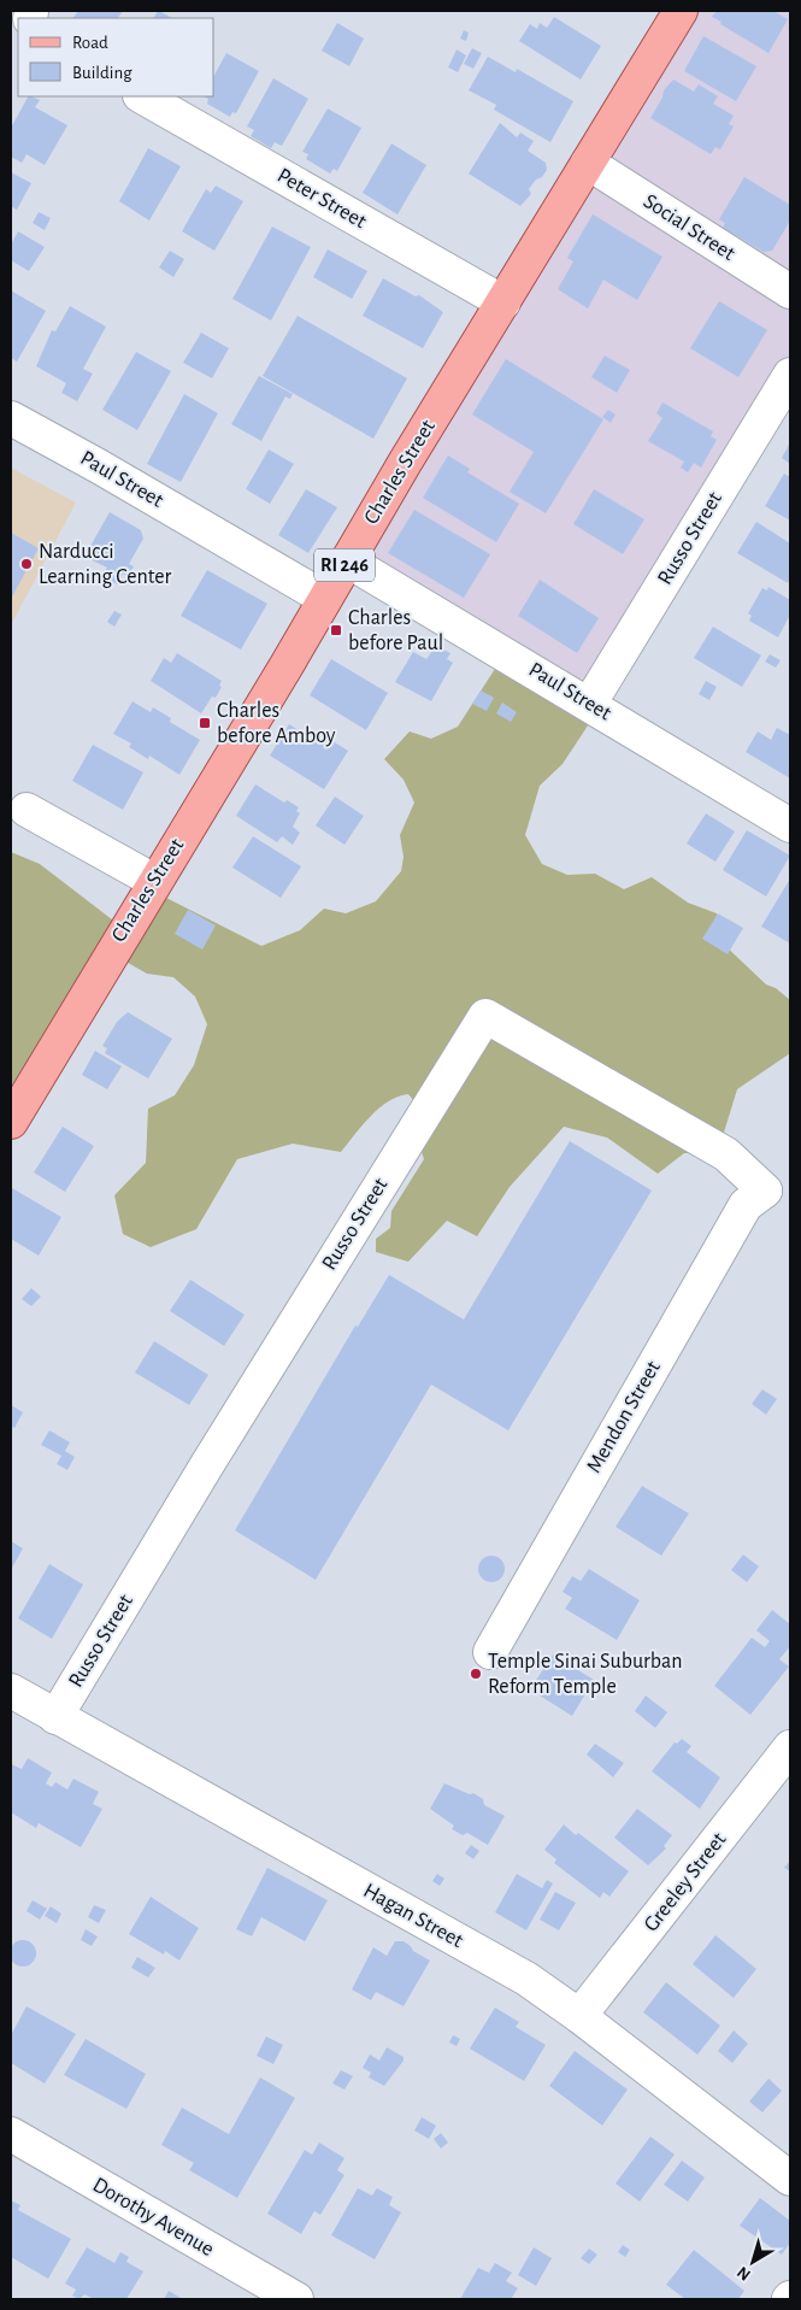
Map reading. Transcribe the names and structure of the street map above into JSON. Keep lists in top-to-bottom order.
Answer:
{
  "streets": {
    "main road": ["Charles Street", "RI 246"],
    "street": [
      "Peter Street",
      "Social Street",
      "Paul Street",
      "Russo Street",
      "Mendon Street",
      "Greeley Street",
      "Hagan Street",
      "Dorothy Avenue"
    ]
  },
  "crossings": [
    ["Peter Street", "Charles Street"],
    ["Social Street", "Charles Street"],
    ["Charles Street", "Paul Street"],
    ["Paul Street", "Russo Street"],
    ["Russo Street", "Mendon Street"],
    ["Russo Street", "Hagan Street"],
    ["Greeley Street", "Hagan Street"]
  ],
  "places": {
    "other": ["Narducci Learning Center", "Temple Sinai Suburban Reform Temple"],
    "transit": ["Charles before Paul", "Charles before Amboy"]
  },
  "legend": ["Road", "Building"],
  "north": "bottom left"
}
